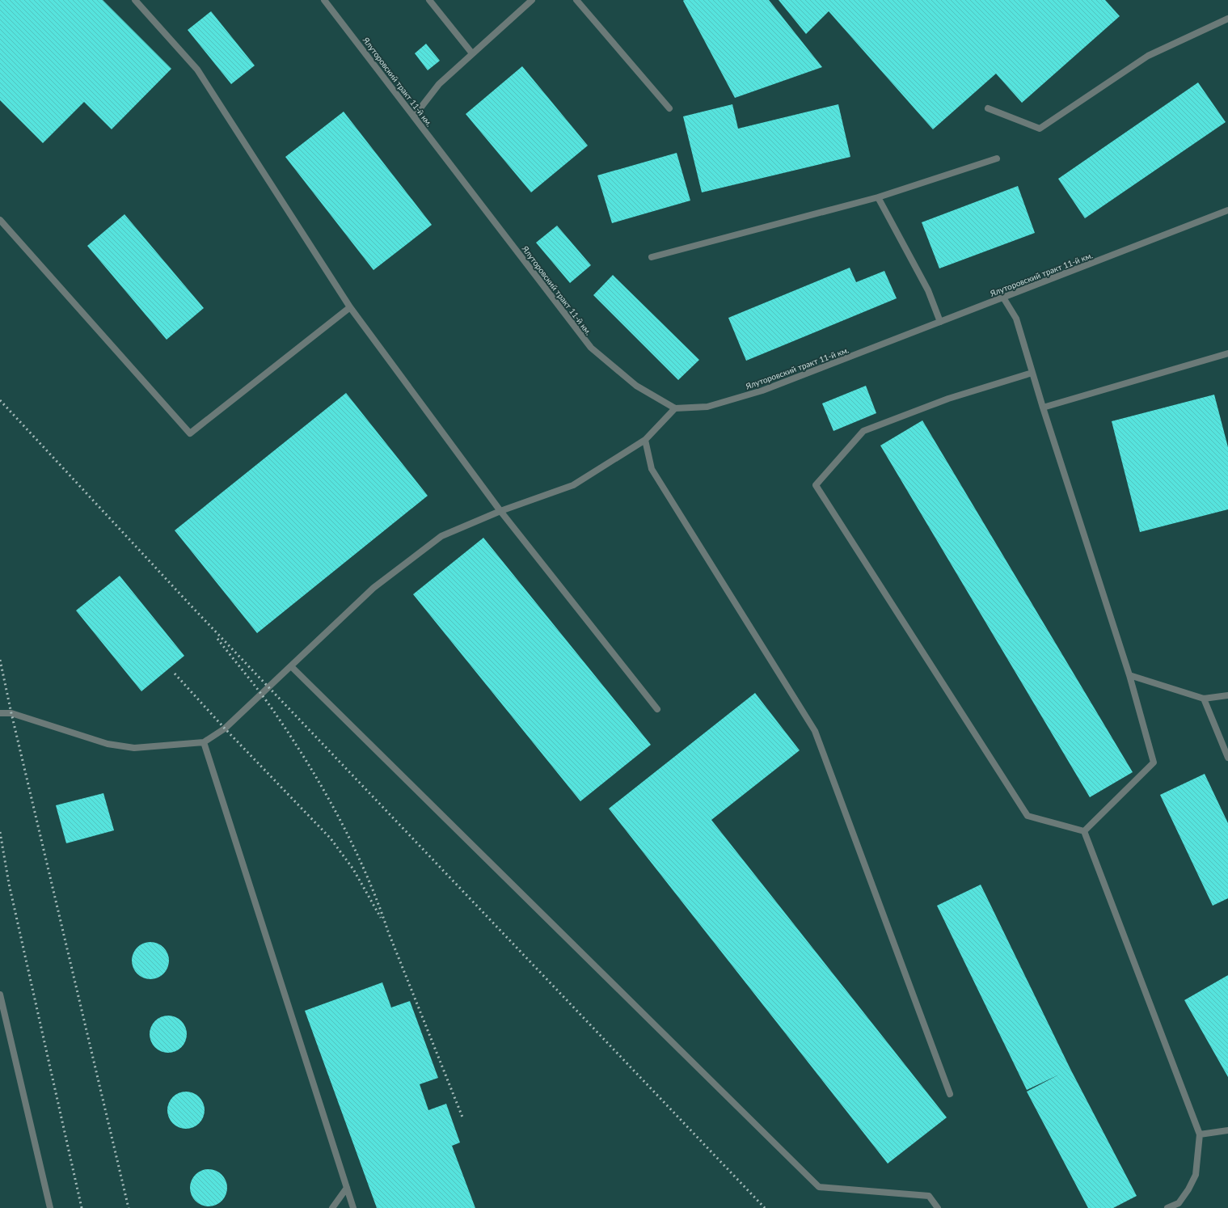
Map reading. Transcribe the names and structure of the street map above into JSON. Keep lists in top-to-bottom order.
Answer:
{
  "streets": {
    "street": ["Ялуторовский тракт 11-й км."]
  }
}
